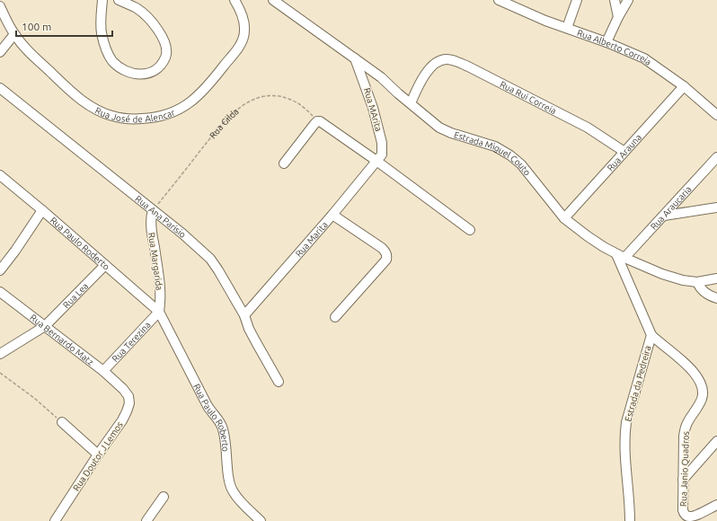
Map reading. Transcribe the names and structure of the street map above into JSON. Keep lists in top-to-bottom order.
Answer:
{
  "streets": {
    "street": [
      "Rua Alberto Correia",
      "Rua Rui Correia",
      "Rua José de Alencar",
      "Rua MArita",
      "Rua Arauna",
      "Estrada Miguel Couto",
      "Rua Araucaria",
      "Rua Ana Parisio",
      "Rua Marita",
      "Rua Paulo Roderto",
      "Rua Margarida",
      "Rua Lea",
      "Rua Bernardo Matz",
      "Rua Terezina",
      "Estrada da Pedreira",
      "Rua Paulo Roberto",
      "Rua Doutor J Lemos",
      "Rua Janio Quadros"
    ],
    "path": ["Rua Gilda"]
  },
  "crossings": [
    ["Rua Alberto Correia", "Rua Arauna"],
    ["Rua Rui Correia", "Rua Arauna"],
    ["Rua Rui Correia", "Estrada Miguel Couto"],
    ["Rua MArita", "Estrada Miguel Couto"],
    ["Rua MArita", "Rua Marita"],
    ["Rua Gilda", "Rua Ana Parisio"],
    ["Rua Gilda", "Rua Margarida"],
    ["Rua Arauna", "Estrada Miguel Couto"],
    ["Estrada Miguel Couto", "Rua Araucaria"],
    ["Estrada Miguel Couto", "Estrada da Pedreira"],
    ["Rua Araucaria", "Estrada da Pedreira"],
    ["Rua Ana Parisio", "Rua Marita"],
    ["Rua Ana Parisio", "Rua Margarida"],
    ["Rua Paulo Roderto", "Rua Margarida"],
    ["Rua Paulo Roderto", "Rua Lea"],
    ["Rua Paulo Roderto", "Rua Terezina"],
    ["Rua Paulo Roderto", "Rua Paulo Roberto"],
    ["Rua Margarida", "Rua Terezina"],
    ["Rua Margarida", "Rua Paulo Roberto"],
    ["Rua Lea", "Rua Bernardo Matz"],
    ["Rua Bernardo Matz", "Rua Terezina"],
    ["Rua Bernardo Matz", "Rua Doutor J Lemos"],
    ["Rua Terezina", "Rua Paulo Roberto"],
    ["Estrada da Pedreira", "Rua Janio Quadros"]
  ],
  "scale_bar": "100 m"
}
